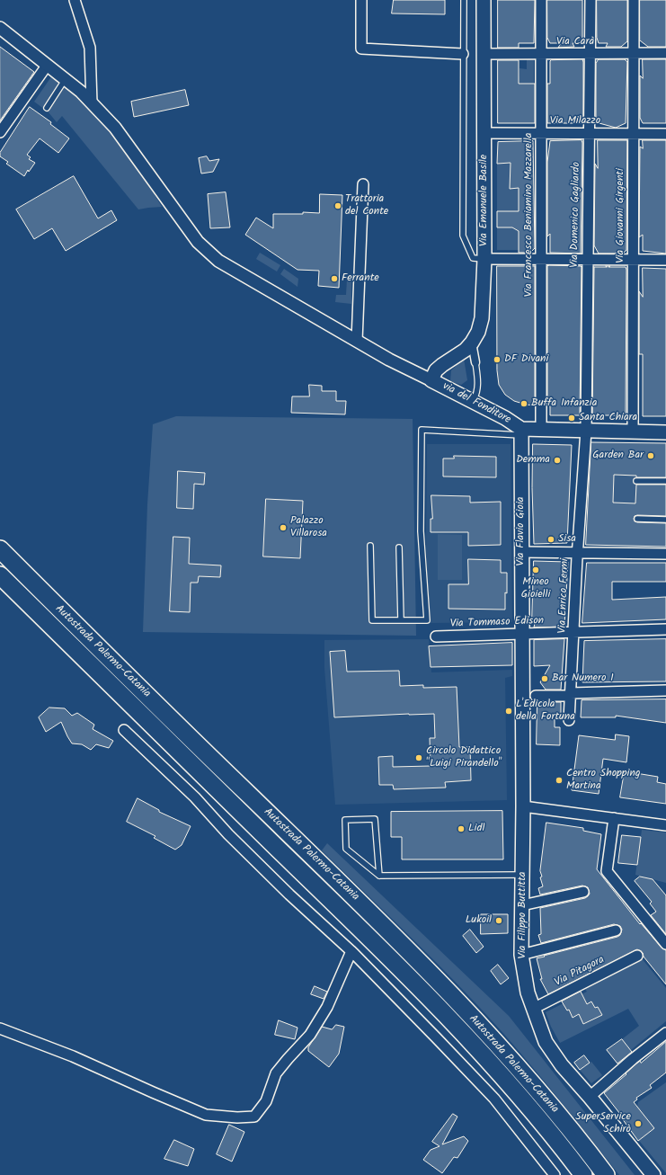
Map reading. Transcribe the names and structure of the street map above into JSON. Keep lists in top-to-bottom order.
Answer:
{
  "streets": {
    "highway": ["Autostrada Palermo-Catania"],
    "main road": [
      "Via Emanuele Basile",
      "via del Fonditore",
      "Via Flavio Gioia",
      "Via Filippo Buttitta"
    ],
    "street": [
      "Via Carà",
      "Via Milazzo",
      "Via Francesco Beniamino Mazzarella",
      "Via Domenico Gagliardo",
      "Via Giovanni Girgenti",
      "Via Enrico Fermi",
      "Via Tommaso Edison",
      "Via Pitagora"
    ]
  },
  "crossings": [
    ["Via Carà", "Via Emanuele Basile"],
    ["Via Carà", "Via Francesco Beniamino Mazzarella"],
    ["Via Carà", "Via Domenico Gagliardo"],
    ["Via Carà", "Via Giovanni Girgenti"],
    ["Via Milazzo", "Via Emanuele Basile"],
    ["Via Milazzo", "Via Francesco Beniamino Mazzarella"],
    ["Via Milazzo", "Via Domenico Gagliardo"],
    ["Via Milazzo", "Via Giovanni Girgenti"],
    ["Via Emanuele Basile", "via del Fonditore"],
    ["Via Domenico Gagliardo", "Via Enrico Fermi"],
    ["via del Fonditore", "Via Flavio Gioia"],
    ["Via Flavio Gioia", "Via Tommaso Edison"],
    ["Via Flavio Gioia", "Via Filippo Buttitta"],
    ["Via Enrico Fermi", "Via Tommaso Edison"],
    ["Via Tommaso Edison", "Via Filippo Buttitta"],
    ["Via Filippo Buttitta", "Via Pitagora"]
  ],
  "places": [
    "Trattoria del Conte",
    "Ferrante",
    "DF Divani",
    "Buffa Infanzia",
    "Santa Chiara",
    "Garden Bar",
    "Demma",
    "Palazzo Villarosa",
    "Sisa",
    "Mineo Gioielli",
    "Bar Numero 1",
    "L'Edicola della Fortuna",
    "Circolo Didattico \"Luigi Pirandello\"",
    "Centro Shopping Martina",
    "Lidl",
    "Lukoil",
    "SuperService Schirò"
  ]
}
